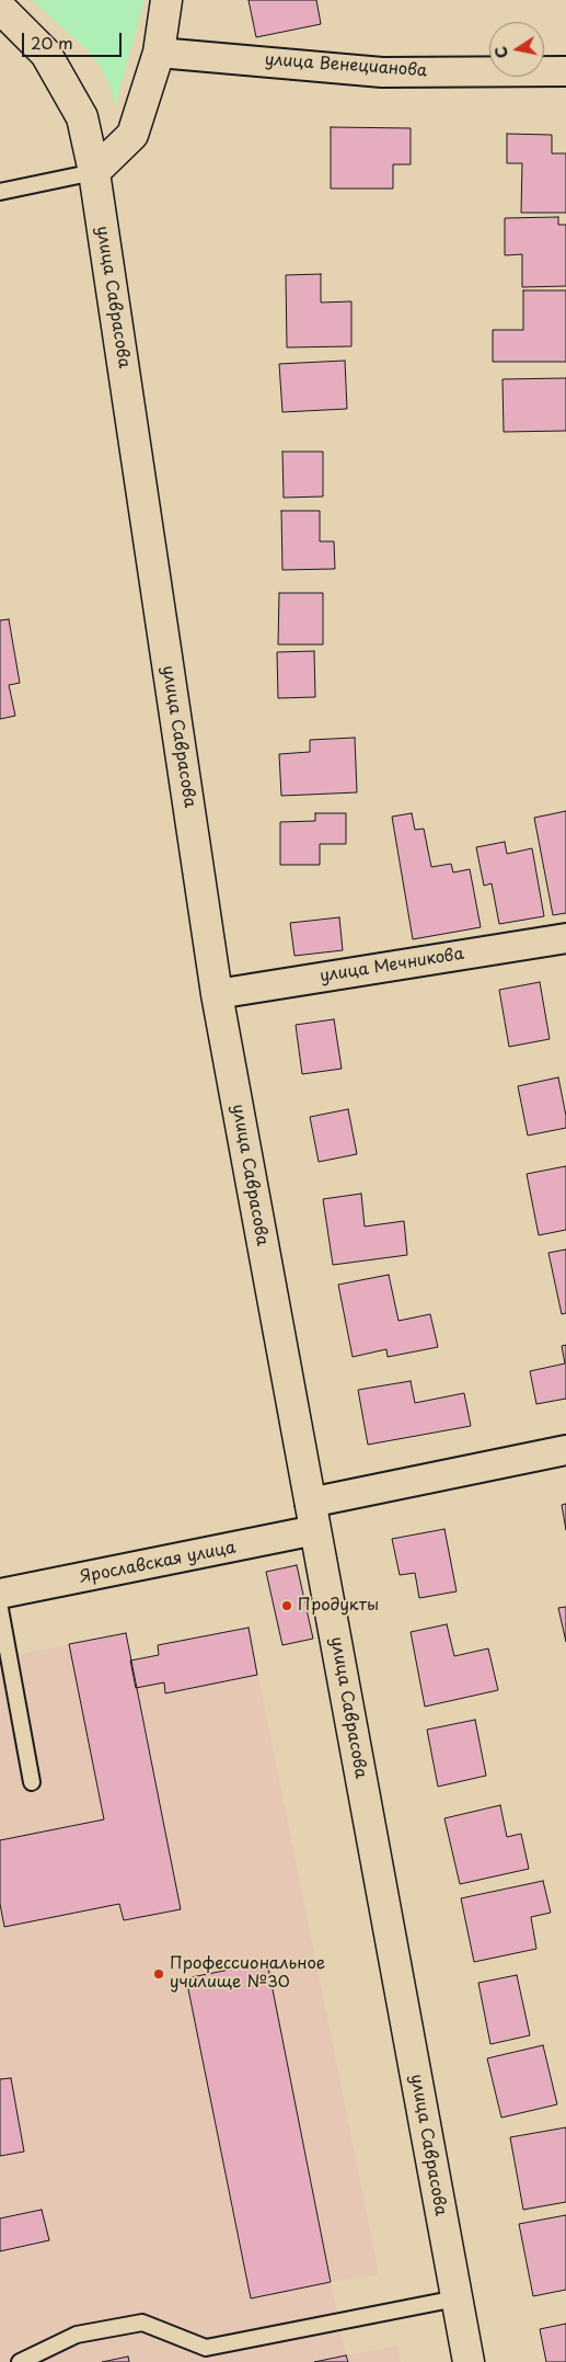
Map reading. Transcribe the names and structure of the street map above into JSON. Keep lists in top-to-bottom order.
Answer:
{
  "streets": {
    "street": [
      "улица Венецианова",
      "улица Саврасова",
      "улица Мечникова",
      "Ярославская улица"
    ]
  },
  "crossings": [
    ["улица Саврасова", "улица Мечникова"],
    ["улица Саврасова", "Ярославская улица"]
  ],
  "places": ["Продукты", "Профессиональное училище №30"],
  "scale_bar": "20 m",
  "north": "left"
}
